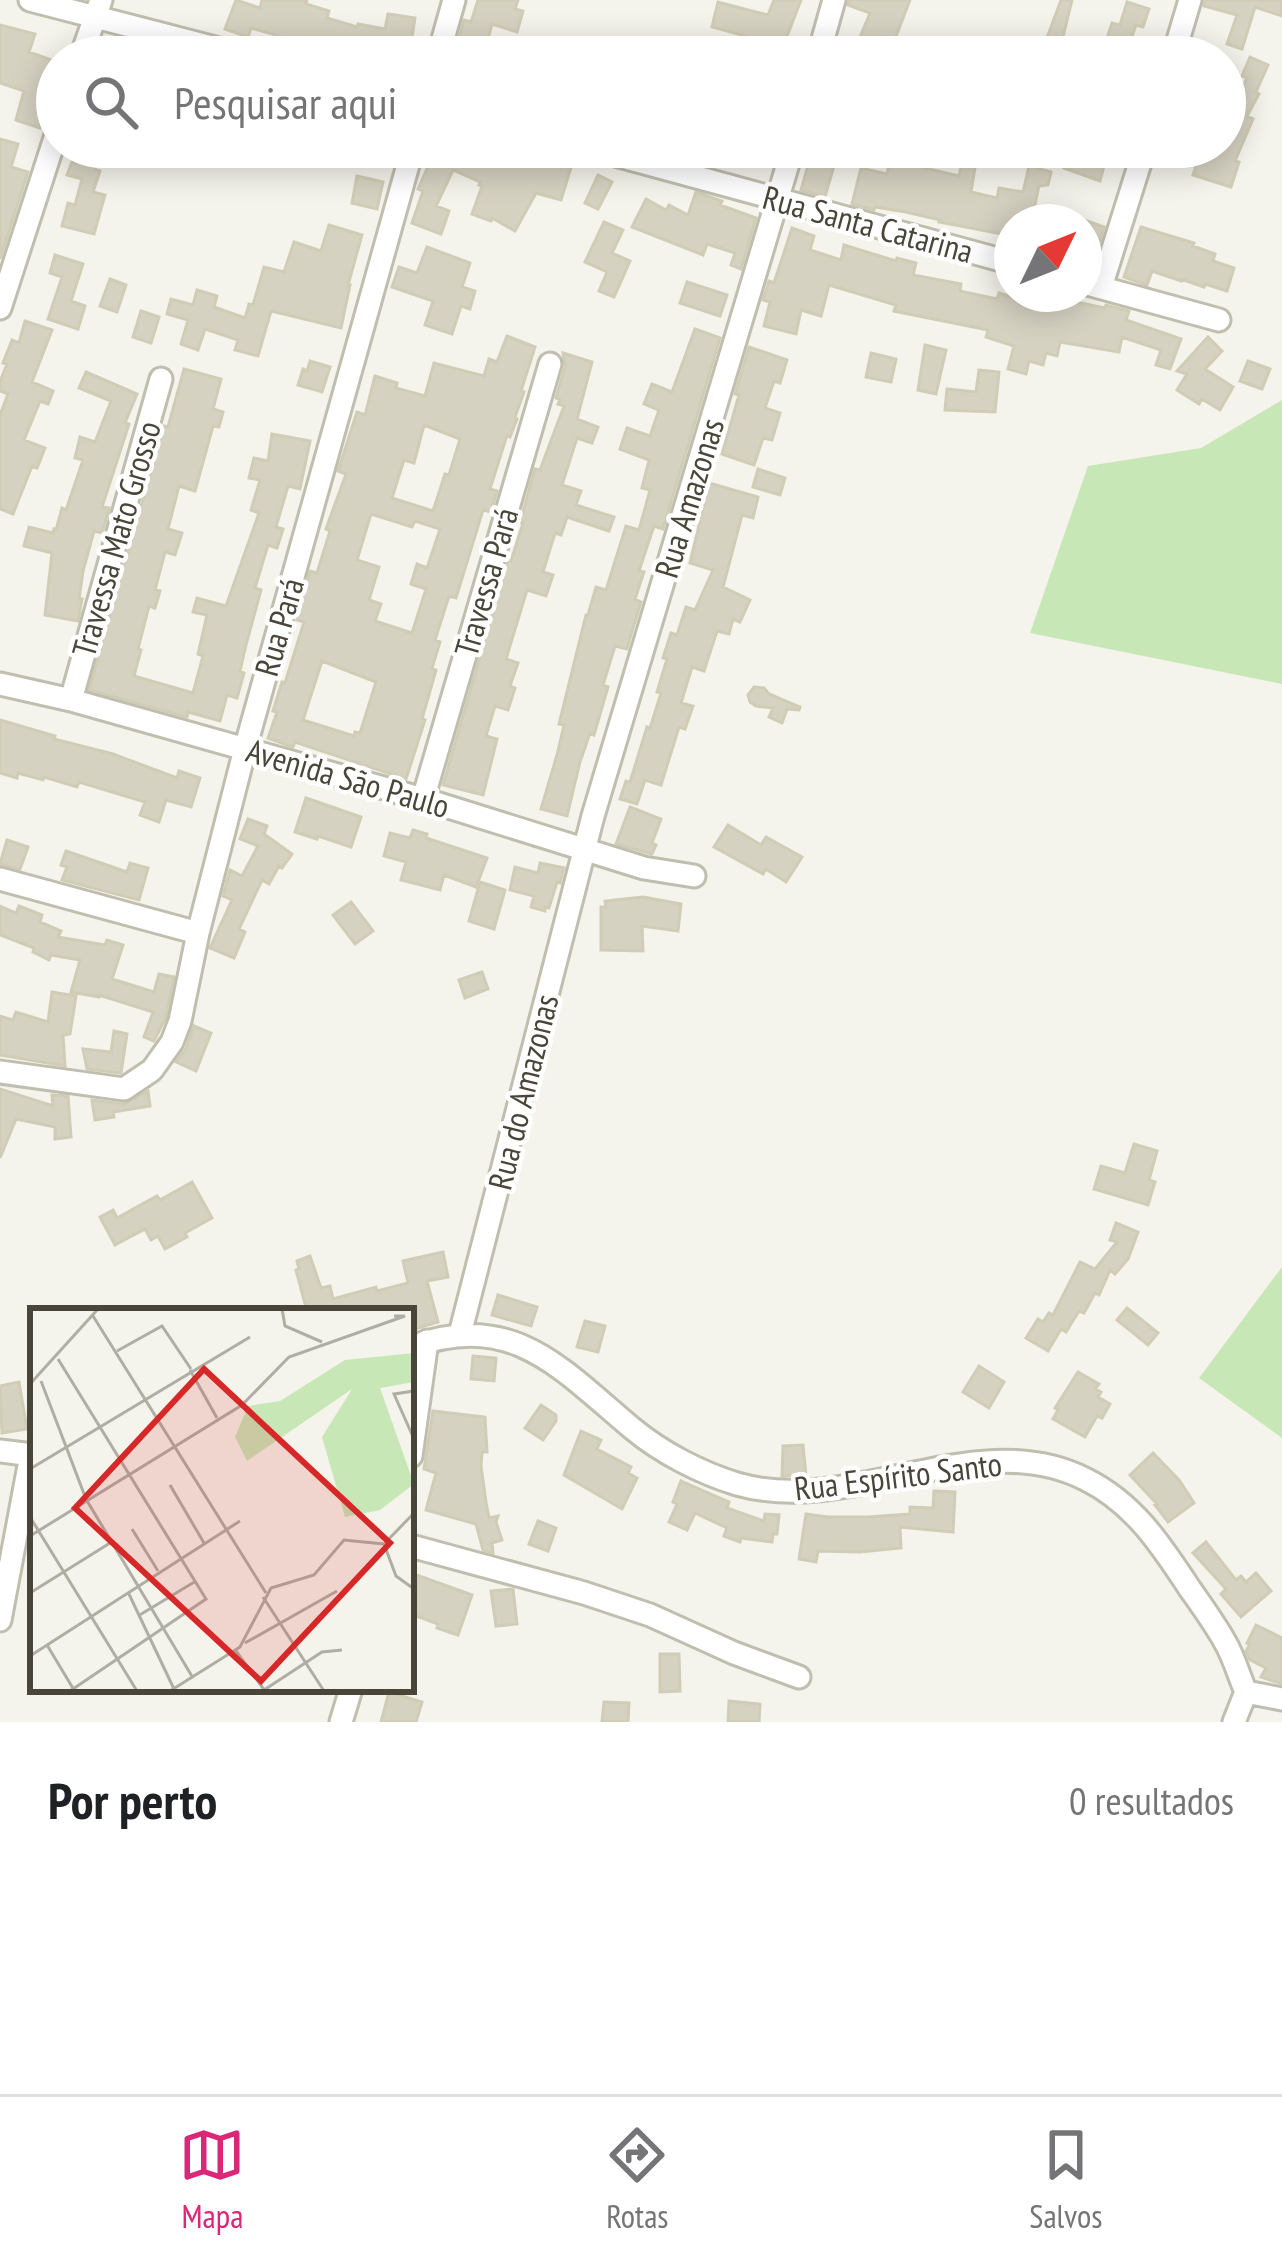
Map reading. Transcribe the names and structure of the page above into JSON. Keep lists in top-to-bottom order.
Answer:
{
  "streets": {
    "street": [
      "Rua Santa Catarina",
      "Rua Amazonas",
      "Travessa Mato Grosso",
      "Travessa Pará",
      "Rua Pará",
      "Avenida São Paulo",
      "Rua do Amazonas",
      "Rua Espírito Santo"
    ]
  },
  "crossings": [
    ["Rua Santa Catarina", "Rua Amazonas"],
    ["Rua Amazonas", "Avenida São Paulo"],
    ["Rua Amazonas", "Rua do Amazonas"],
    ["Travessa Mato Grosso", "Avenida São Paulo"],
    ["Travessa Pará", "Avenida São Paulo"],
    ["Rua Pará", "Avenida São Paulo"],
    ["Avenida São Paulo", "Rua do Amazonas"],
    ["Rua do Amazonas", "Rua Espírito Santo"]
  ],
  "north": "top right",
  "page": {
    "search": "Pesquisar aqui",
    "heading": ["Por perto", "0 resultados"],
    "nav": ["Mapa", "Rotas", "Salvos"]
  }
}
